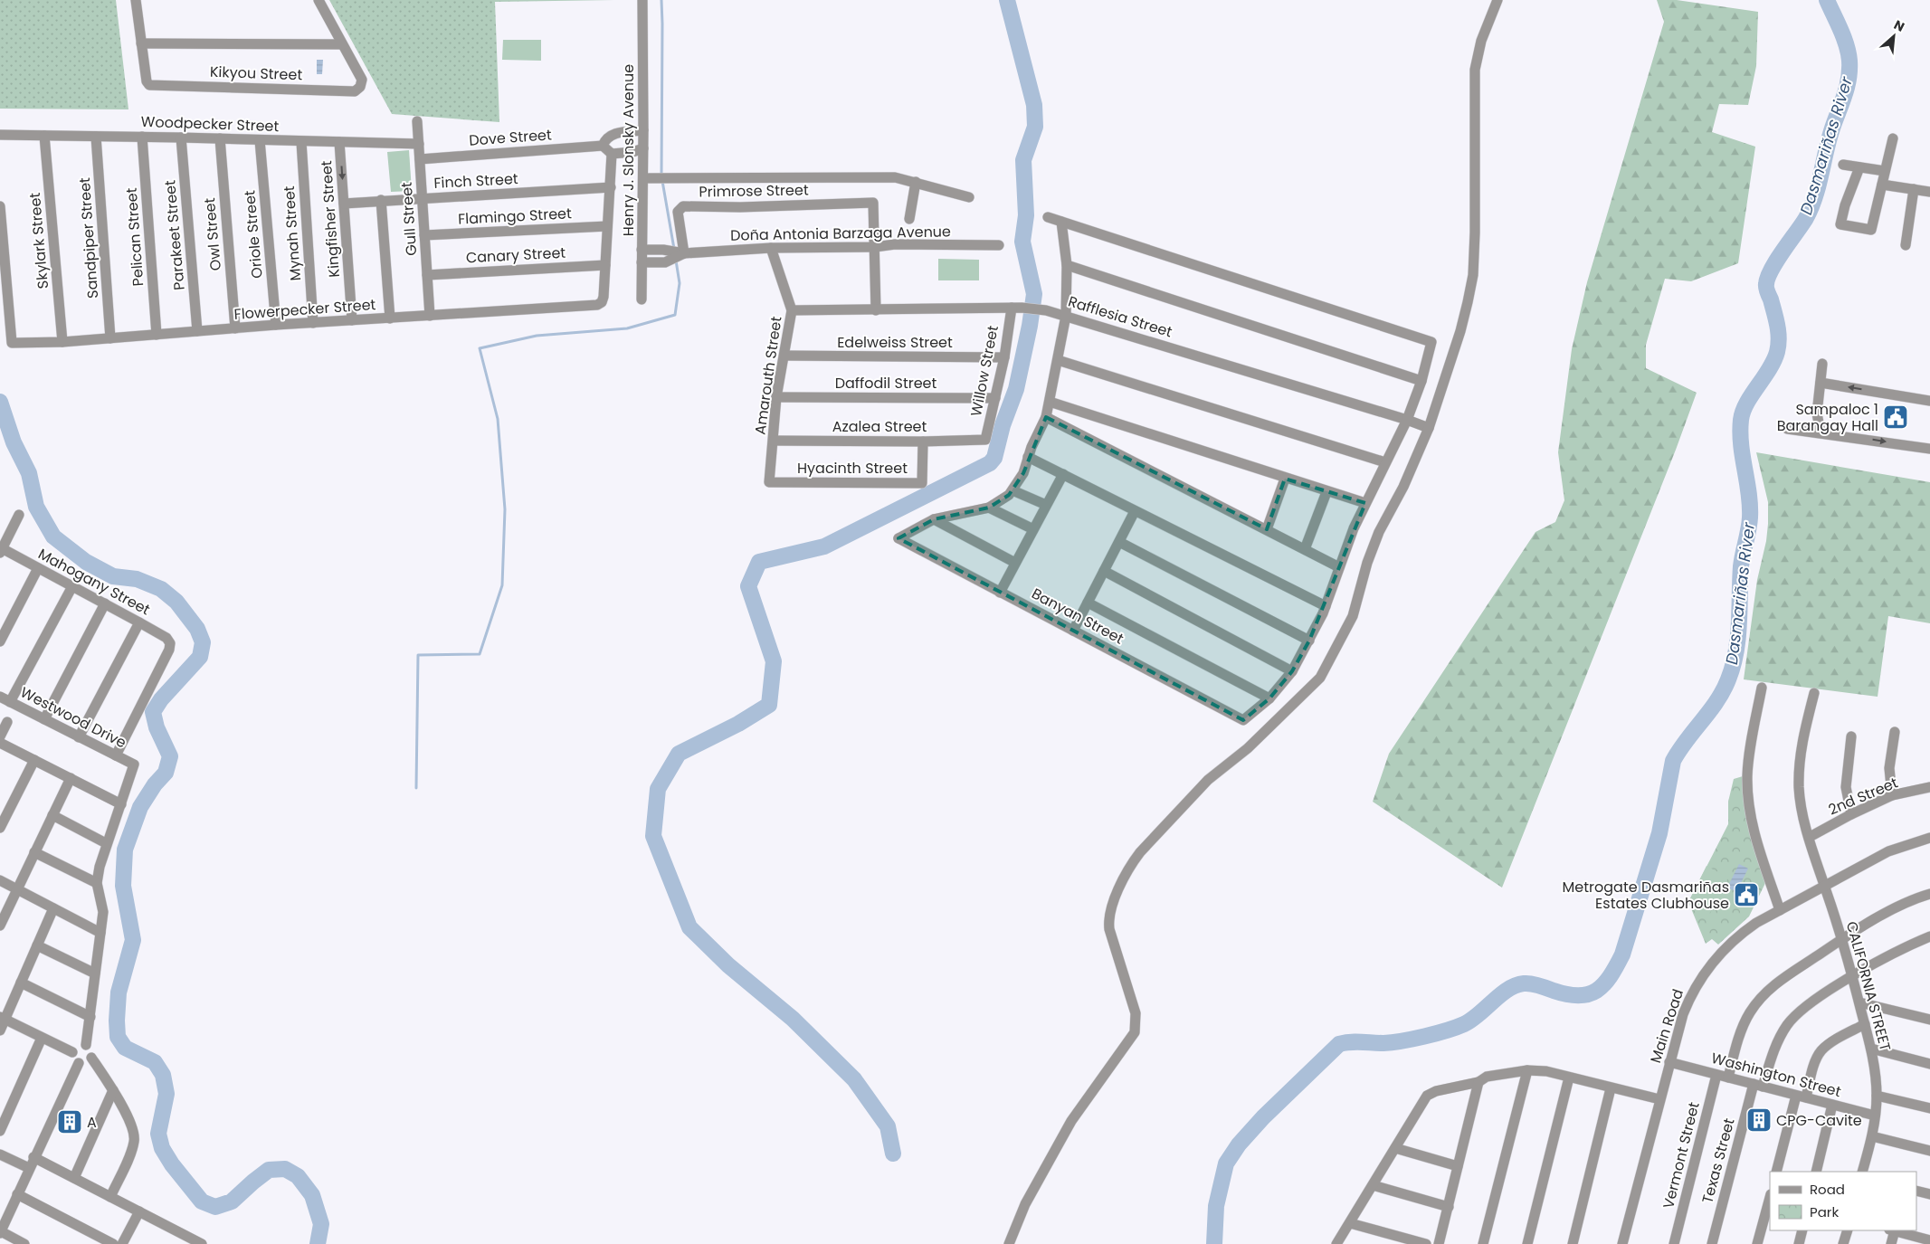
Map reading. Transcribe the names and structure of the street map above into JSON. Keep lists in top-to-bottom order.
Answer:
{
  "streets": {
    "street": [
      "Kikyou Street",
      "Woodpecker Street",
      "Dove Street",
      "Henry J. Slonsky Avenue",
      "Finch Street",
      "Primrose Street",
      "Flamingo Street",
      "Kingfisher Street",
      "Gull Street",
      "Mynah Street",
      "Doña Antonia Barzaga Avenue",
      "Owl Street",
      "Oriole Street",
      "Parakeet Street",
      "Pelican Street",
      "Sandpiper Street",
      "Skylark Street",
      "Canary Street",
      "Flowerpecker Street",
      "Rafflesia Street",
      "Edelweiss Street",
      "Willow Street",
      "Amarouth Street",
      "Daffodil Street",
      "Azalea Street",
      "Hyacinth Street",
      "Mahogany Street",
      "Banyan Street",
      "Westwood Drive",
      "2nd Street",
      "CALIFORNIA STREET",
      "Main Road",
      "Washington Street",
      "Vermont Street",
      "Texas Street"
    ]
  },
  "crossings": [
    ["Woodpecker Street", "Kingfisher Street"],
    ["Woodpecker Street", "Gull Street"],
    ["Woodpecker Street", "Mynah Street"],
    ["Woodpecker Street", "Owl Street"],
    ["Woodpecker Street", "Oriole Street"],
    ["Woodpecker Street", "Parakeet Street"],
    ["Woodpecker Street", "Pelican Street"],
    ["Woodpecker Street", "Sandpiper Street"],
    ["Woodpecker Street", "Skylark Street"],
    ["Dove Street", "Gull Street"],
    ["Henry J. Slonsky Avenue", "Doña Antonia Barzaga Avenue"],
    ["Finch Street", "Kingfisher Street"],
    ["Finch Street", "Gull Street"],
    ["Primrose Street", "Doña Antonia Barzaga Avenue"],
    ["Flamingo Street", "Gull Street"],
    ["Kingfisher Street", "Flowerpecker Street"],
    ["Gull Street", "Canary Street"],
    ["Gull Street", "Flowerpecker Street"],
    ["Mynah Street", "Flowerpecker Street"],
    ["Doña Antonia Barzaga Avenue", "Amarouth Street"],
    ["Owl Street", "Flowerpecker Street"],
    ["Oriole Street", "Flowerpecker Street"],
    ["Parakeet Street", "Flowerpecker Street"],
    ["Pelican Street", "Flowerpecker Street"],
    ["Sandpiper Street", "Flowerpecker Street"],
    ["Skylark Street", "Flowerpecker Street"],
    ["Canary Street", "Flowerpecker Street"],
    ["Rafflesia Street", "Willow Street"],
    ["Rafflesia Street", "Amarouth Street"],
    ["Edelweiss Street", "Willow Street"],
    ["Edelweiss Street", "Amarouth Street"],
    ["Willow Street", "Daffodil Street"],
    ["Willow Street", "Azalea Street"],
    ["Amarouth Street", "Daffodil Street"],
    ["Amarouth Street", "Azalea Street"],
    ["Amarouth Street", "Hyacinth Street"],
    ["Azalea Street", "Hyacinth Street"],
    ["Mahogany Street", "Westwood Drive"],
    ["2nd Street", "CALIFORNIA STREET"],
    ["CALIFORNIA STREET", "Main Road"],
    ["CALIFORNIA STREET", "Washington Street"],
    ["CALIFORNIA STREET", "Texas Street"],
    ["Main Road", "Washington Street"],
    ["Washington Street", "Vermont Street"],
    ["Washington Street", "Texas Street"]
  ],
  "water": ["Dasmariñas River"],
  "places": {
    "public building": ["Sampaloc 1 Barangay Hall", "Metrogate Dasmariñas Estates Clubhouse"],
    "building": ["CPG-Cavite", "A"]
  },
  "legend": ["Road", "Park"],
  "north": "top right"
}
